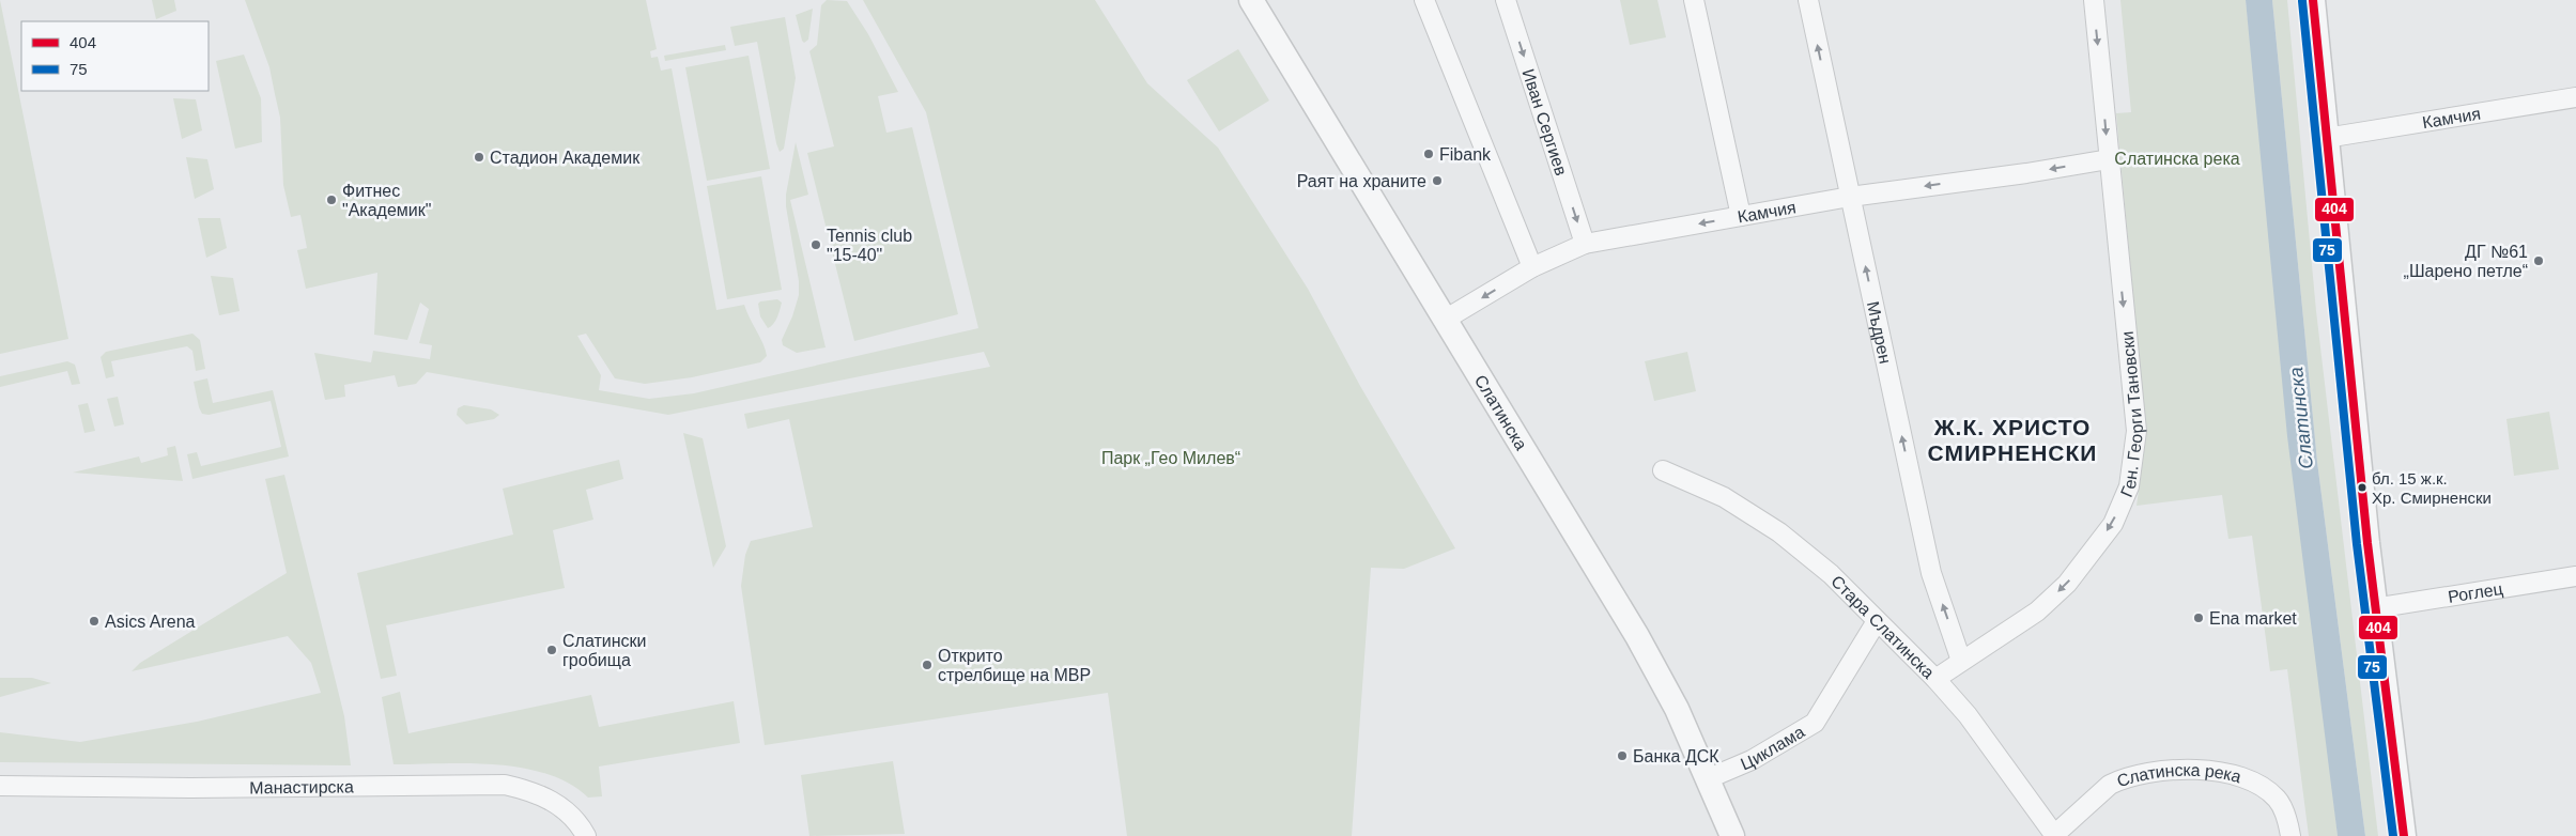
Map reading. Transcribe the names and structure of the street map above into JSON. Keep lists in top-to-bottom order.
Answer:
{
  "streets": {
    "street": [
      "Камчия",
      "Иван Сергиев",
      "Мъдрен",
      "Слатинска",
      "Ген. Георги Тановски",
      "Роглец",
      "Стара Слатинска",
      "Циклама",
      "Слатинска река",
      "Манастирска"
    ]
  },
  "crossings": [
    ["Камчия", "Иван Сергиев"],
    ["Камчия", "Мъдрен"],
    ["Камчия", "Слатинска"],
    ["Камчия", "Ген. Георги Тановски"],
    ["Мъдрен", "Ген. Георги Тановски"],
    ["Слатинска", "Циклама"],
    ["Ген. Георги Тановски", "Стара Слатинска"],
    ["Стара Слатинска", "Циклама"],
    ["Стара Слатинска", "Слатинска река"]
  ],
  "one_way": ["Камчия", "Мъдрен", "Ген. Георги Тановски"],
  "districts": ["Ж.К. ХРИСТО СМИРНЕНСКИ"],
  "water": ["Слатинска"],
  "parks": ["Слатинска река", "Парк „Гео Милев“"],
  "places": [
    "Fibank",
    "Стадион Академик",
    "Раят на храните",
    "Фитнес \"Академик\"",
    "Tennis club \"15-40\"",
    "ДГ №61 „Шарено петле“",
    "бл. 15 ж.к. Хр. Смирненски",
    "Ena market",
    "Asics Arena",
    "Слатински гробища",
    "Открито стрелбище на МВР",
    "Банка ДСК"
  ],
  "lines": ["transit line 404", "transit line 75"],
  "legend": ["404", "75"]
}
